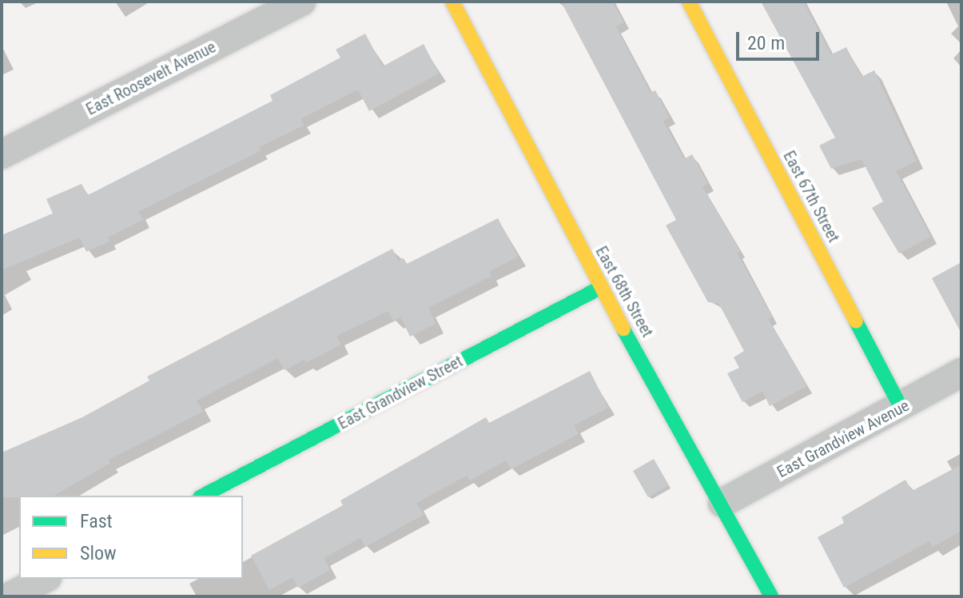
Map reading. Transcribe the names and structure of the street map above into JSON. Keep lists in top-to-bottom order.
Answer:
{
  "streets": {
    "street": [
      "East Roosevelt Avenue",
      "East 67th Street",
      "East 68th Street",
      "East Grandview Street",
      "East Grandview Avenue"
    ]
  },
  "crossings": [
    ["East 67th Street", "East Grandview Avenue"],
    ["East 68th Street", "East Grandview Street"],
    ["East 68th Street", "East Grandview Avenue"]
  ],
  "legend": ["Fast", "Slow"],
  "scale_bar": "20 m"
}
